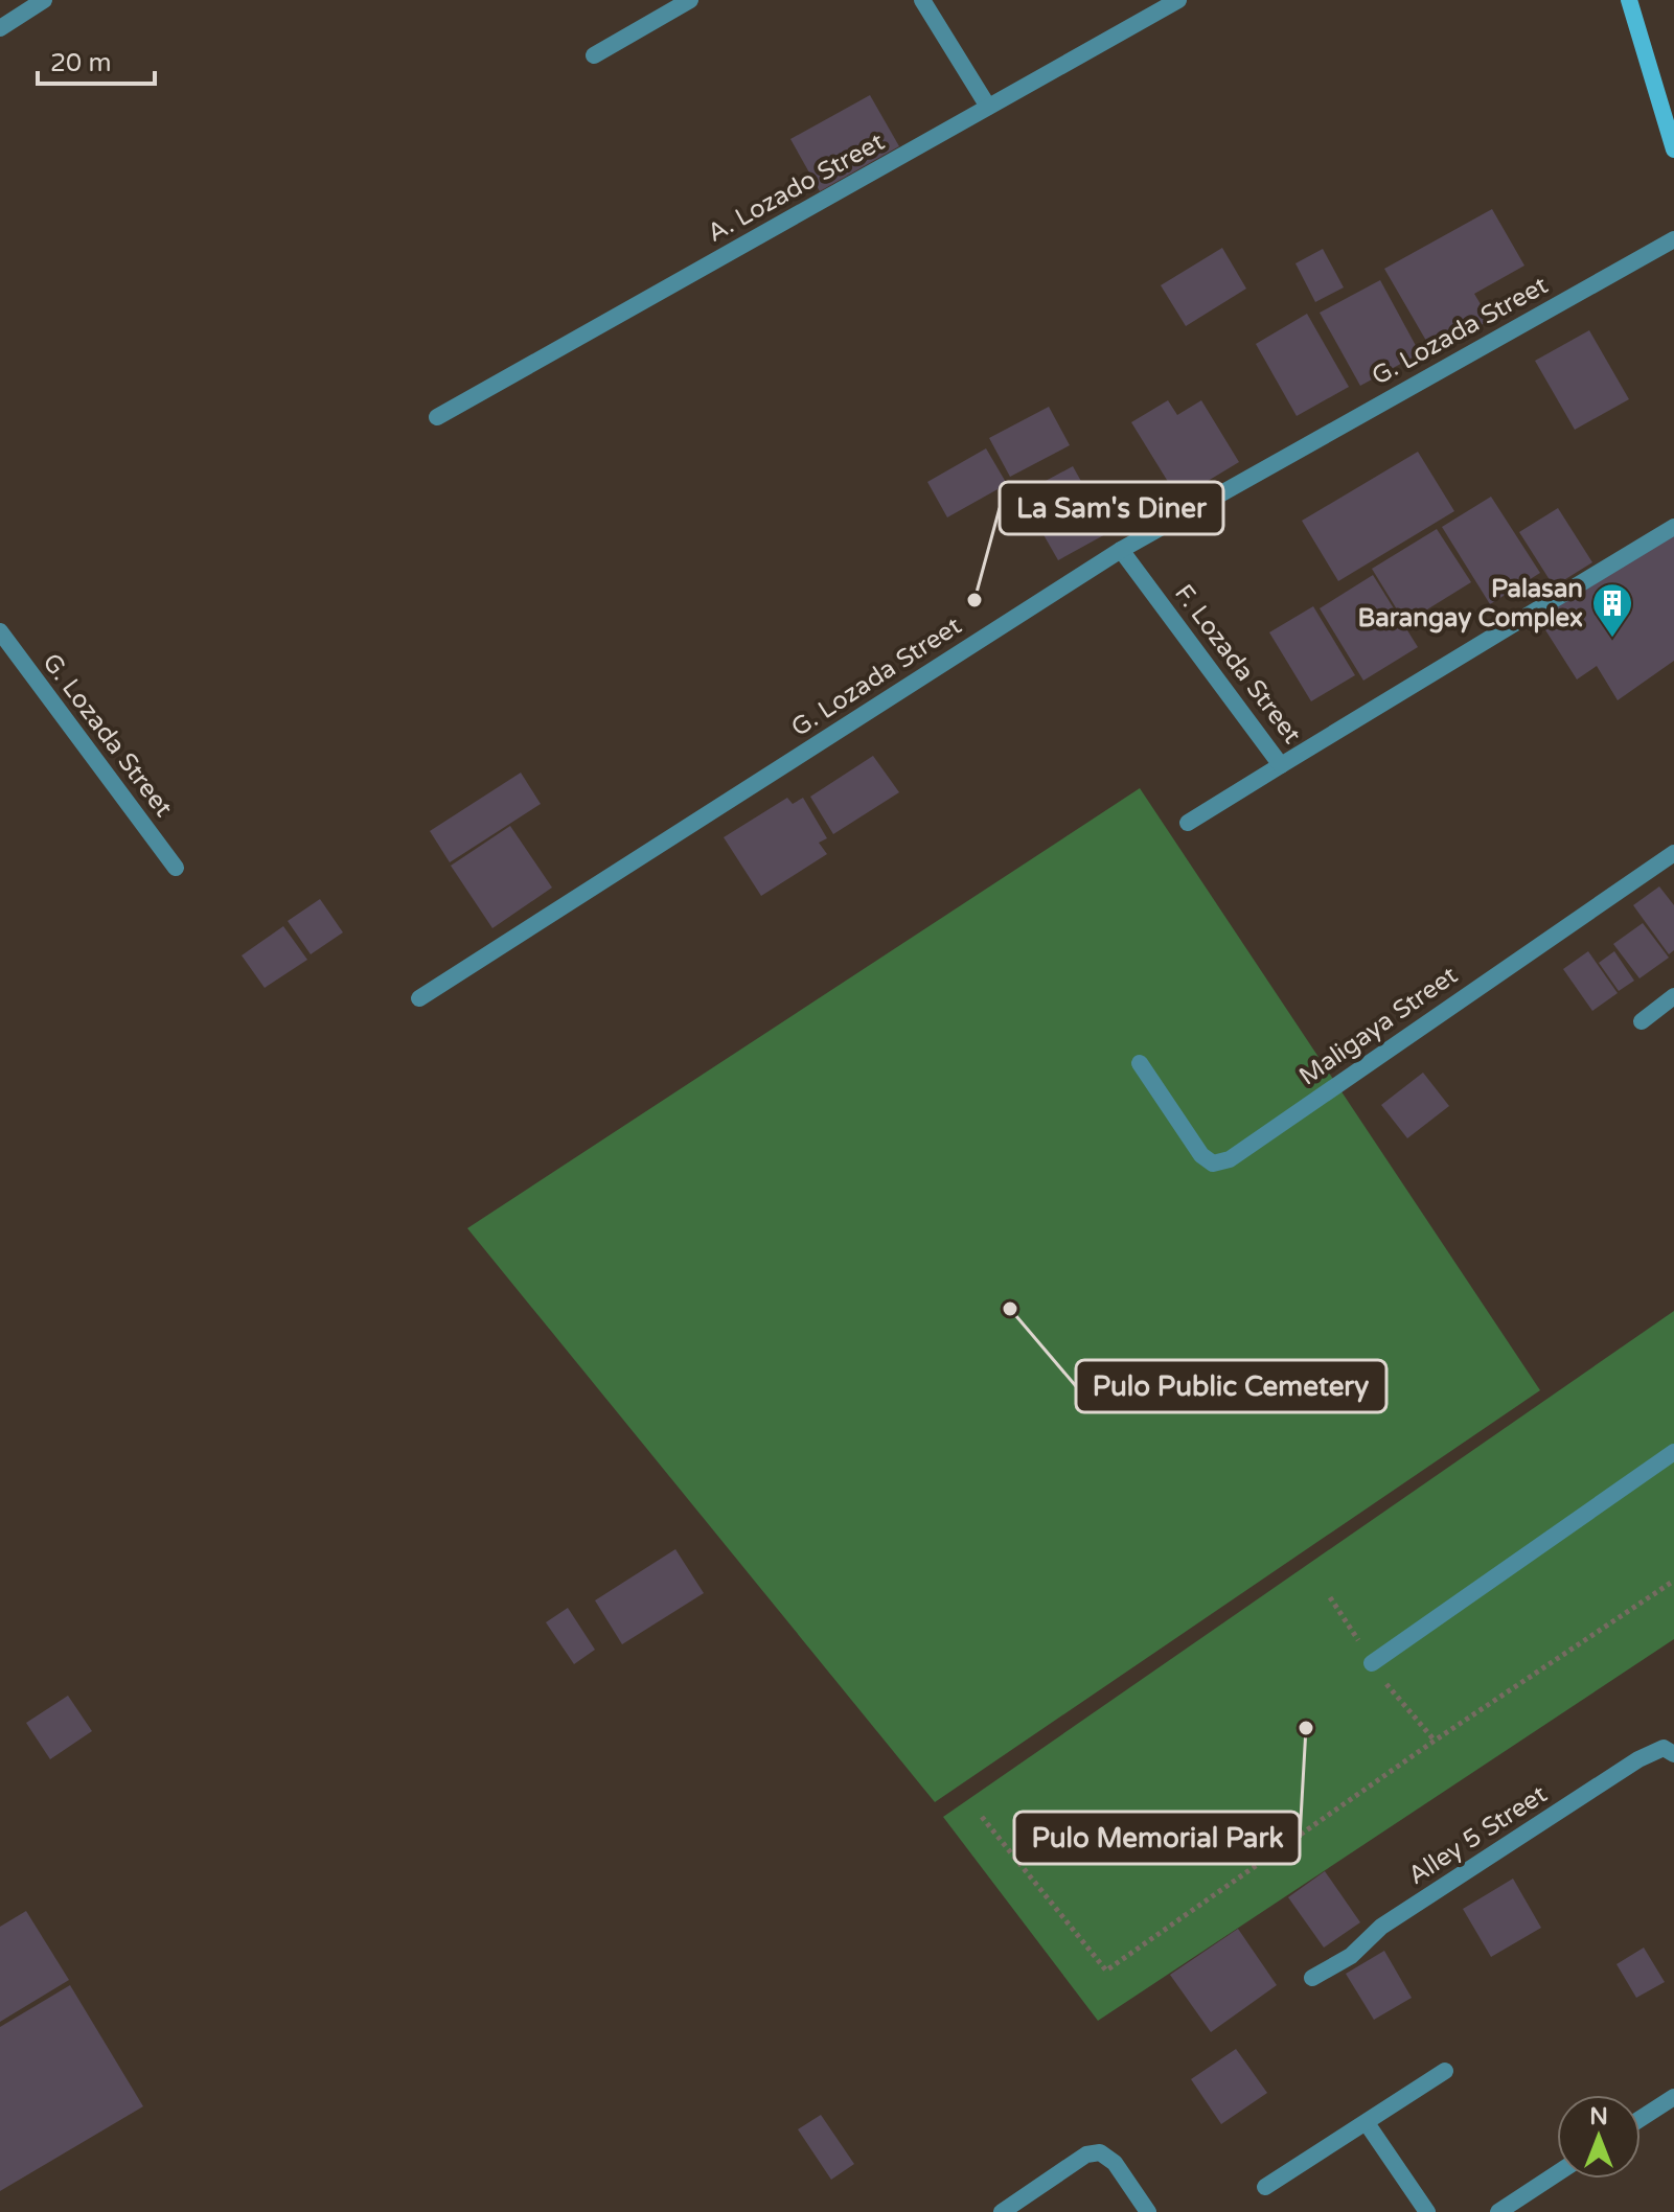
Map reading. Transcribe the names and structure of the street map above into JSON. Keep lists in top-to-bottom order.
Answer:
{
  "streets": {
    "street": [
      "A. Lozado Street",
      "G. Lozada Street",
      "F. Lozada Street",
      "Maligaya Street",
      "Alley 5 Street"
    ]
  },
  "crossings": [
    ["G. Lozada Street", "F. Lozada Street"]
  ],
  "places": {
    "other": ["La Sam's Diner", "Pulo Public Cemetery", "Pulo Memorial Park"],
    "building": ["Palasan Barangay Complex"]
  },
  "scale_bar": "20 m",
  "north": "top"
}
